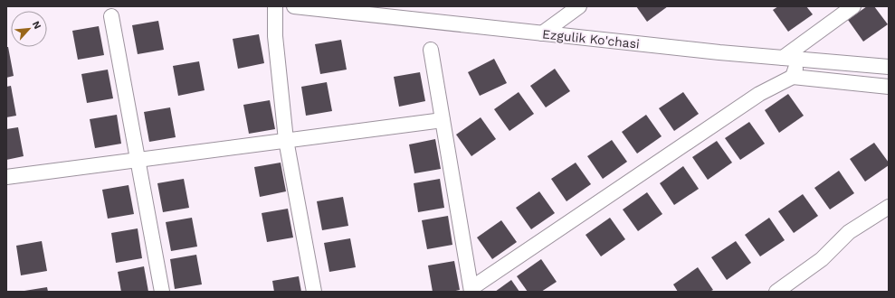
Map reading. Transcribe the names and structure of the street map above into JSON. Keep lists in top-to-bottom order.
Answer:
{
  "streets": {
    "street": ["Ezgulik Ko'chasi"]
  },
  "north": "top right"
}
